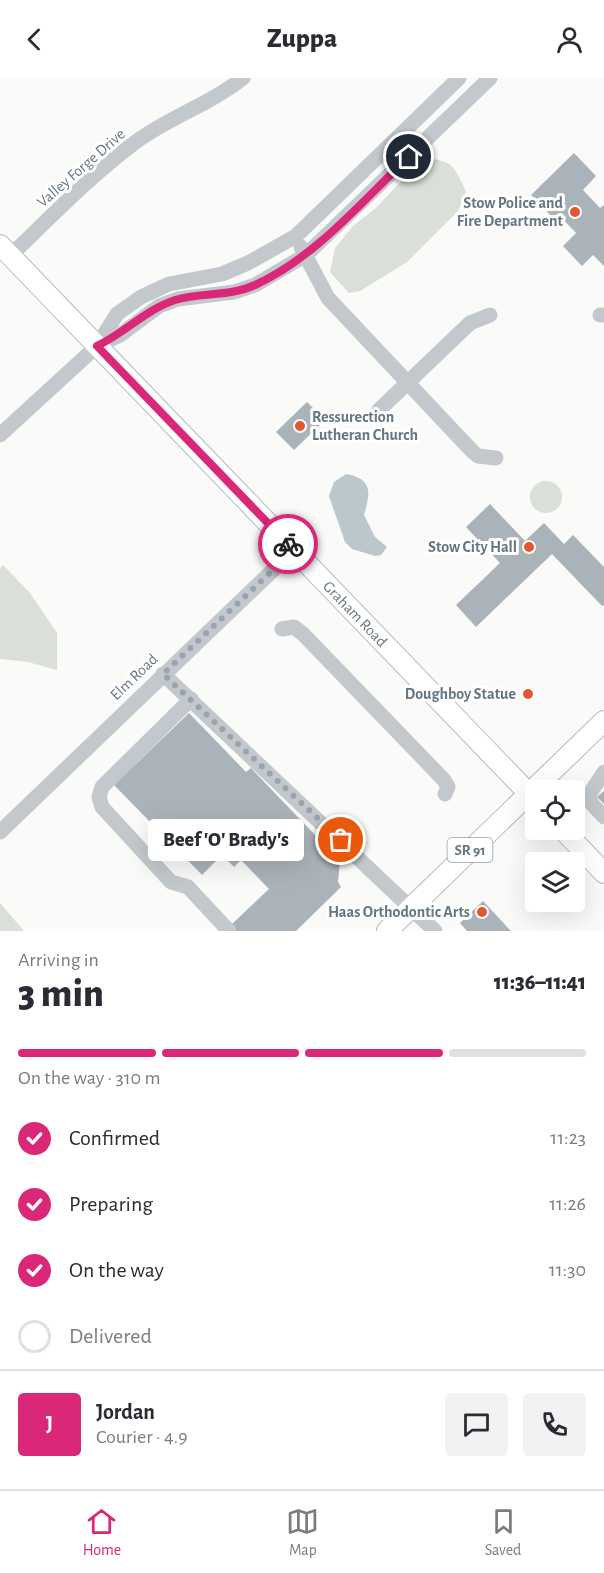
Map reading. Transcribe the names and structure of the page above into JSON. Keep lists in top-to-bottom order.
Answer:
{
  "streets": {
    "main road": ["Graham Road", "SR 91"],
    "street": ["Valley Forge Drive", "Elm Road"]
  },
  "crossings": [
    ["Valley Forge Drive", "Graham Road"],
    ["Graham Road", "Elm Road"]
  ],
  "places": [
    "Stow Police and Fire Department",
    "Ressurection Lutheran Church",
    "Stow City Hall",
    "Doughboy Statue",
    "Beef 'O' Brady's",
    "Haas Orthodontic Arts"
  ],
  "page": {
    "header": "Zuppa",
    "bubble": "Beef 'O' Brady's",
    "heading": ["3 min", "Arriving in", "11:36–11:41"],
    "panel": ["Jordan", "Courier · 4.9"],
    "bar": "On the way · 310 m",
    "list": [
      ["Confirmed", "11:23"],
      ["Preparing", "11:26"],
      ["On the way", "11:30"],
      "Delivered"
    ],
    "round": "J",
    "tabs": ["Home", "Map", "Saved"]
  }
}
